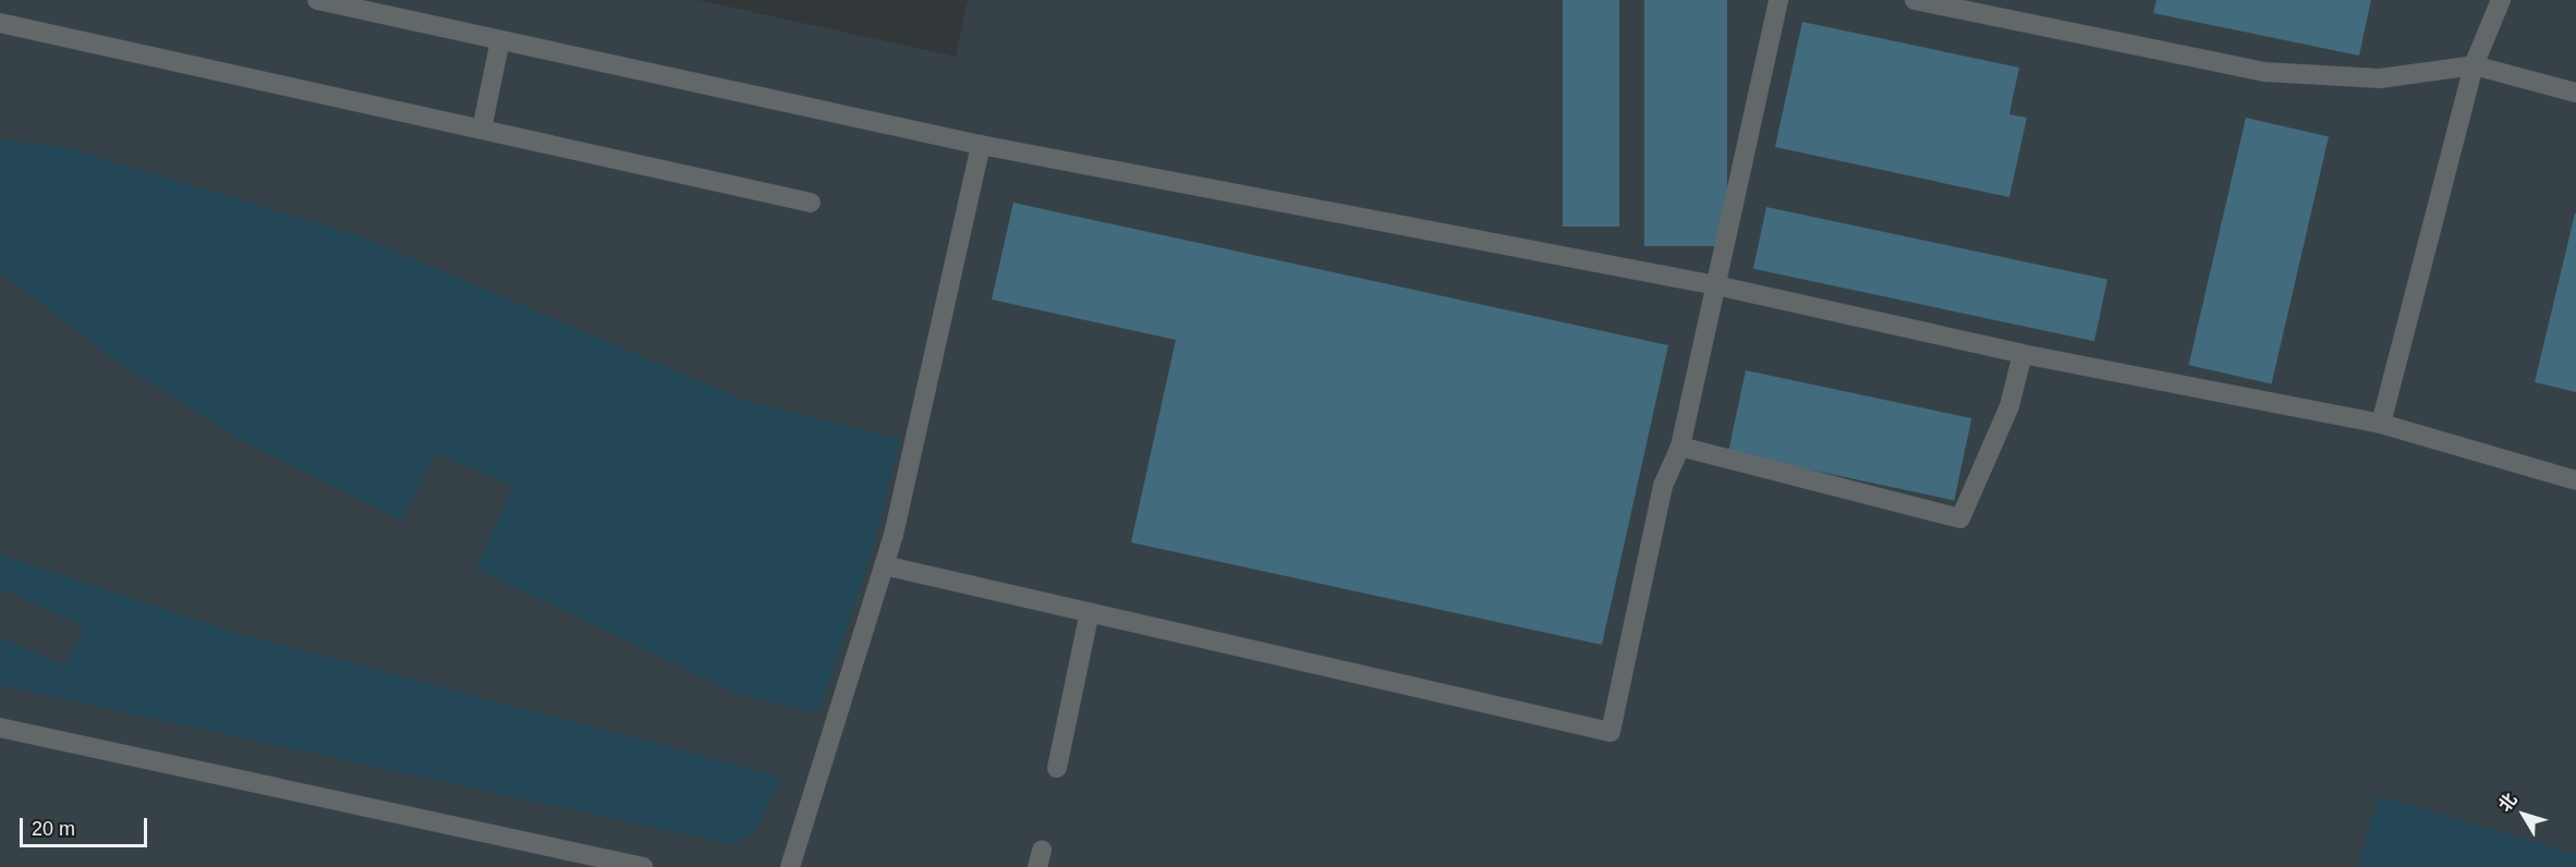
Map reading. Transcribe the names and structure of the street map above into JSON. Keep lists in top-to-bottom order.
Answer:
{
  "scale_bar": "20 m",
  "north": "top left"
}
